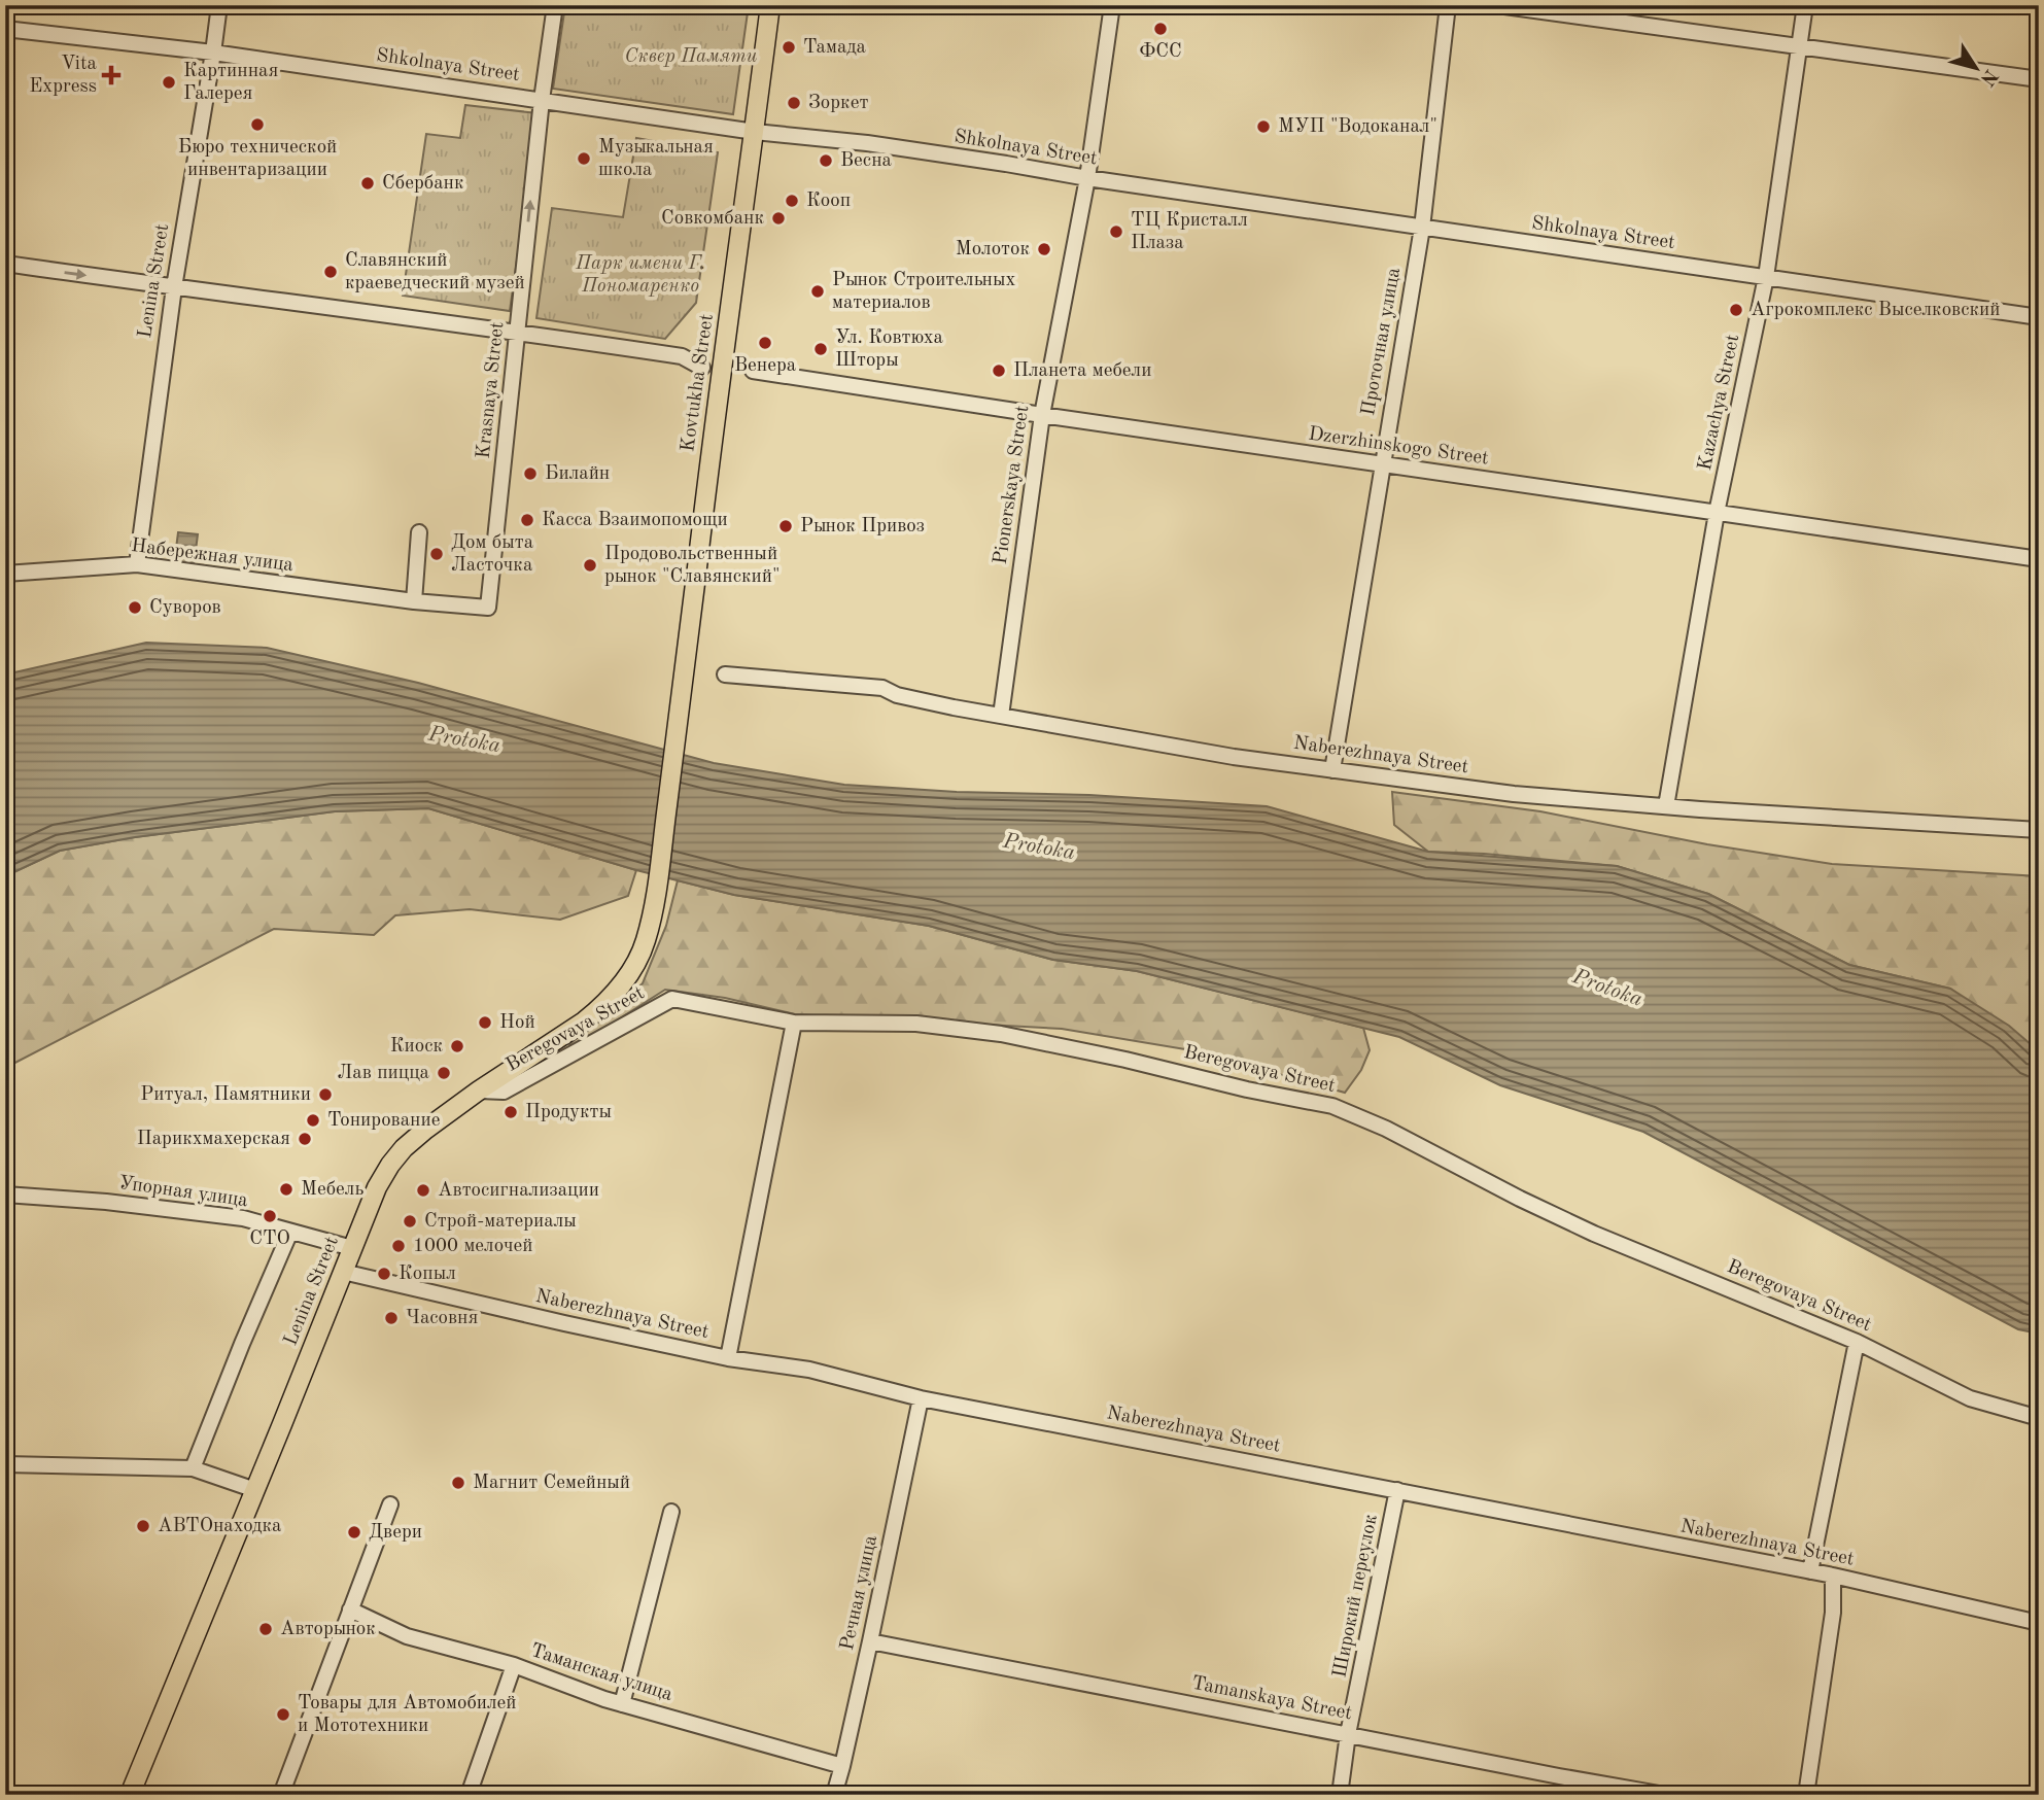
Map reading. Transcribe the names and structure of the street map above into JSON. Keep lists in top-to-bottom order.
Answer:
{
  "streets": {
    "main road": ["Lenina Street", "Kovtukha Street"],
    "street": [
      "Shkolnaya Street",
      "Проточная улица",
      "Krasnaya Street",
      "Kazachya Street",
      "Dzerzhinskogo Street",
      "Pionerskaya Street",
      "Набережная улица",
      "Naberezhnaya Street",
      "Beregovaya Street",
      "Упорная улица",
      "Речная улица",
      "Широкий переулок",
      "Таманская улица",
      "Tamanskaya Street"
    ]
  },
  "crossings": [
    ["Shkolnaya Street", "Lenina Street"],
    ["Shkolnaya Street", "Проточная улица"],
    ["Shkolnaya Street", "Kovtukha Street"],
    ["Shkolnaya Street", "Krasnaya Street"],
    ["Shkolnaya Street", "Kazachya Street"],
    ["Shkolnaya Street", "Pionerskaya Street"],
    ["Lenina Street", "Kovtukha Street"],
    ["Lenina Street", "Набережная улица"],
    ["Lenina Street", "Naberezhnaya Street"],
    ["Lenina Street", "Beregovaya Street"],
    ["Lenina Street", "Упорная улица"],
    ["Проточная улица", "Dzerzhinskogo Street"],
    ["Проточная улица", "Naberezhnaya Street"],
    ["Krasnaya Street", "Набережная улица"],
    ["Kazachya Street", "Dzerzhinskogo Street"],
    ["Kazachya Street", "Naberezhnaya Street"],
    ["Dzerzhinskogo Street", "Pionerskaya Street"],
    ["Pionerskaya Street", "Naberezhnaya Street"],
    ["Naberezhnaya Street", "Речная улица"],
    ["Naberezhnaya Street", "Широкий переулок"],
    ["Речная улица", "Таманская улица"],
    ["Речная улица", "Tamanskaya Street"],
    ["Широкий переулок", "Tamanskaya Street"]
  ],
  "one_way": ["Krasnaya Street"],
  "water": ["Protoka"],
  "parks": ["Сквер Памяти", "Парк имени Г. Пономаренко"],
  "places": {
    "other": [
      "ФСС",
      "Тамада",
      "Картинная Галерея",
      "Зоркет",
      "Бюро технической инвентаризации",
      "МУП \"Водоканал\"",
      "Музыкальная школа",
      "Весна",
      "Сбербанк",
      "Кооп",
      "Совкомбанк",
      "ТЦ Кристалл Плаза",
      "Молоток",
      "Славянский краеведческий музей",
      "Рынок Строительных материалов",
      "Агрокомплекс Выселковский",
      "Венера",
      "Ул. Ковтюха Шторы",
      "Планета мебели",
      "Билайн",
      "Касса Взаимопомощи",
      "Рынок Привоз",
      "Дом быта Ласточка",
      "Продовольственный рынок \"Славянский\"",
      "Суворов",
      "Ной",
      "Киоск",
      "Лав пицца",
      "Ритуал, Памятники",
      "Продукты",
      "Тонирование",
      "Парикхмахерская",
      "Мебель",
      "Автосигнализации",
      "СТО",
      "Строй-материалы",
      "1000 мелочей",
      "Копыл",
      "Часовня",
      "Магнит Семейный",
      "АВТОнаходка",
      "Двери",
      "Авторынок",
      "Товары для Автомобилей и Мототехники"
    ],
    "health": ["Vita Express"]
  },
  "north": "bottom right"
}
